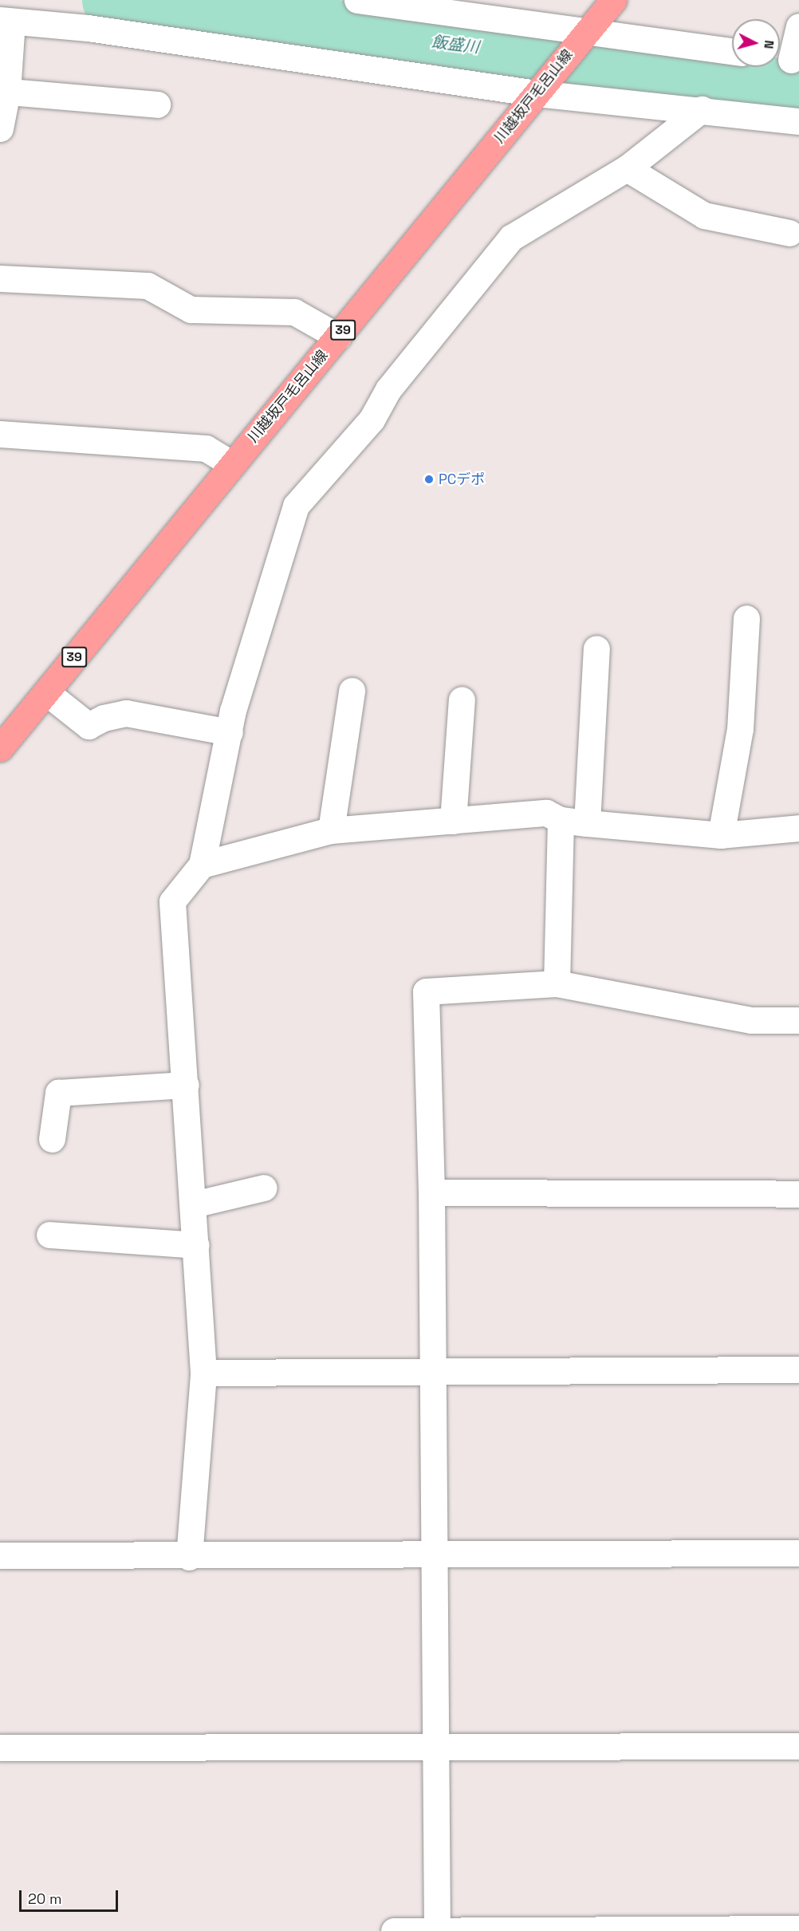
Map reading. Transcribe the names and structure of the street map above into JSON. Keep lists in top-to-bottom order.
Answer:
{
  "streets": {
    "main road": ["川越坂戸毛呂山線", "39"]
  },
  "water": ["飯盛川"],
  "places": ["PCデポ"],
  "scale_bar": "20 m",
  "north": "right"
}
